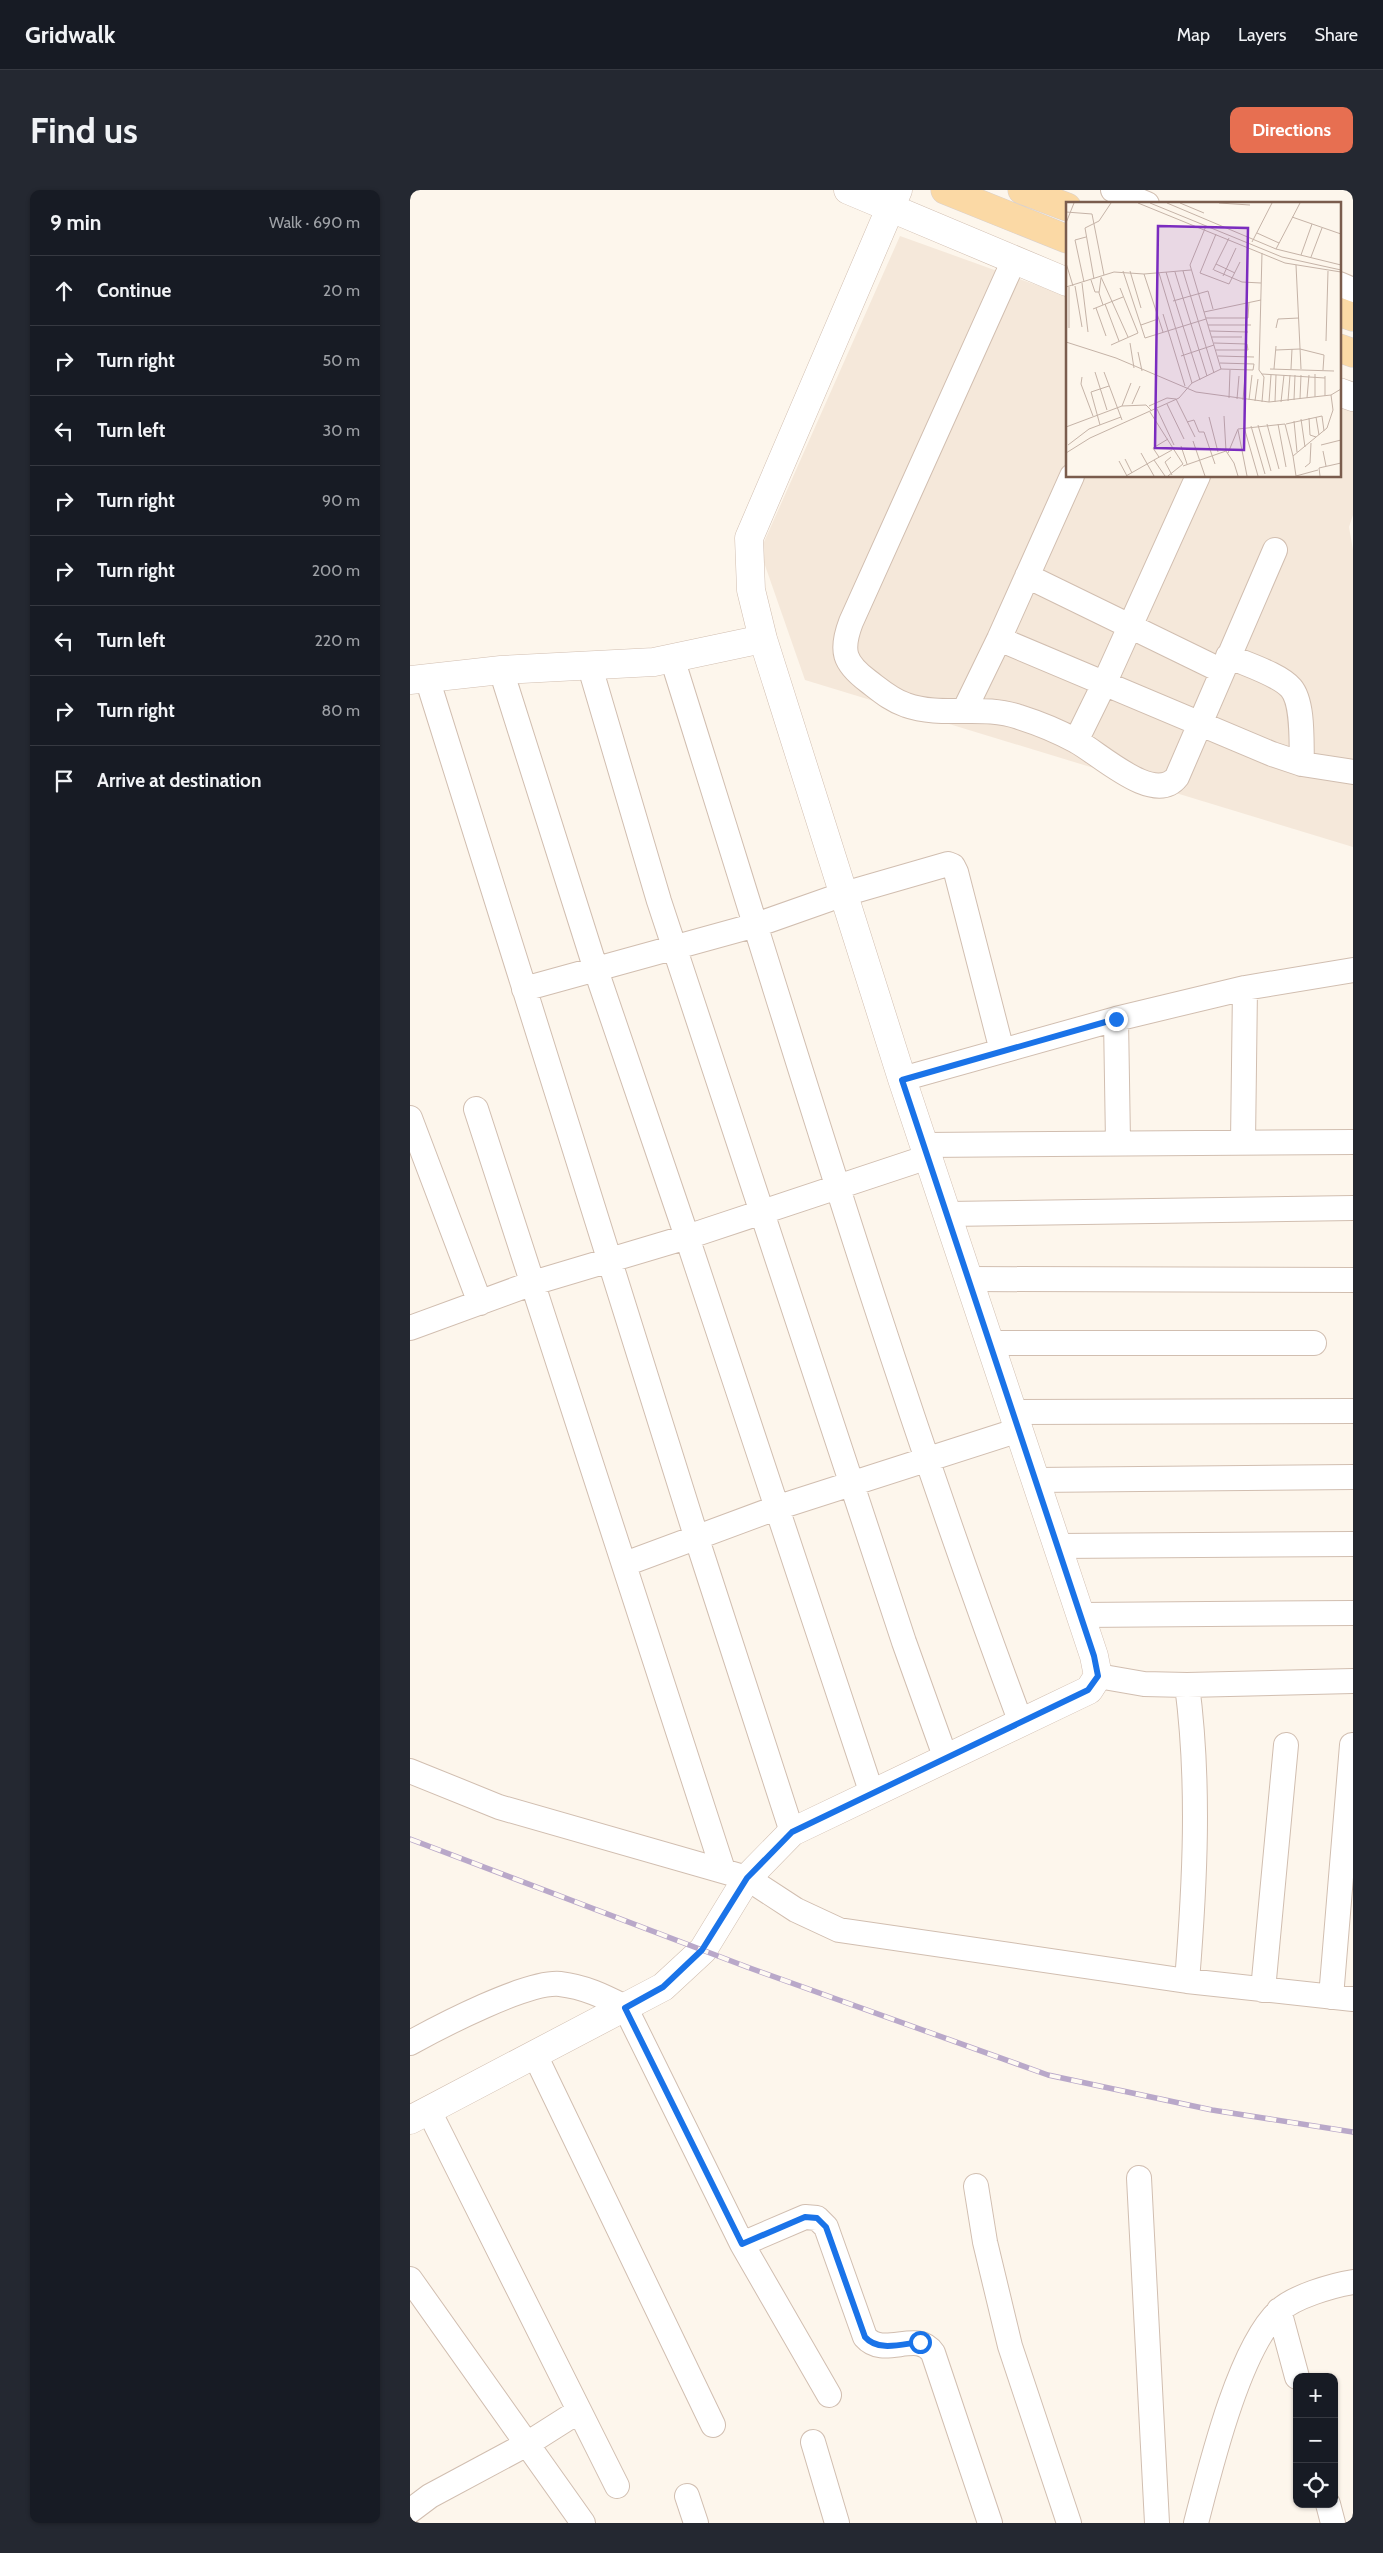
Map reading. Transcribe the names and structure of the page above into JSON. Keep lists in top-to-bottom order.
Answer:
{
  "page": {
    "header": "Gridwalk",
    "nav": ["Map", "Layers", "Share"],
    "buttons": "Directions",
    "title": "Find us",
    "heading": ["9 min", "Walk · 690 m"],
    "list": [
      ["Continue", "20 m"],
      ["Turn right", "50 m"],
      ["Turn left", "30 m"],
      ["Turn right", "90 m"],
      ["Turn right", "200 m"],
      ["Turn left", "220 m"],
      ["Turn right", "80 m"],
      "Arrive at destination"
    ],
    "map_buttons": ["+", "−"]
  }
}
